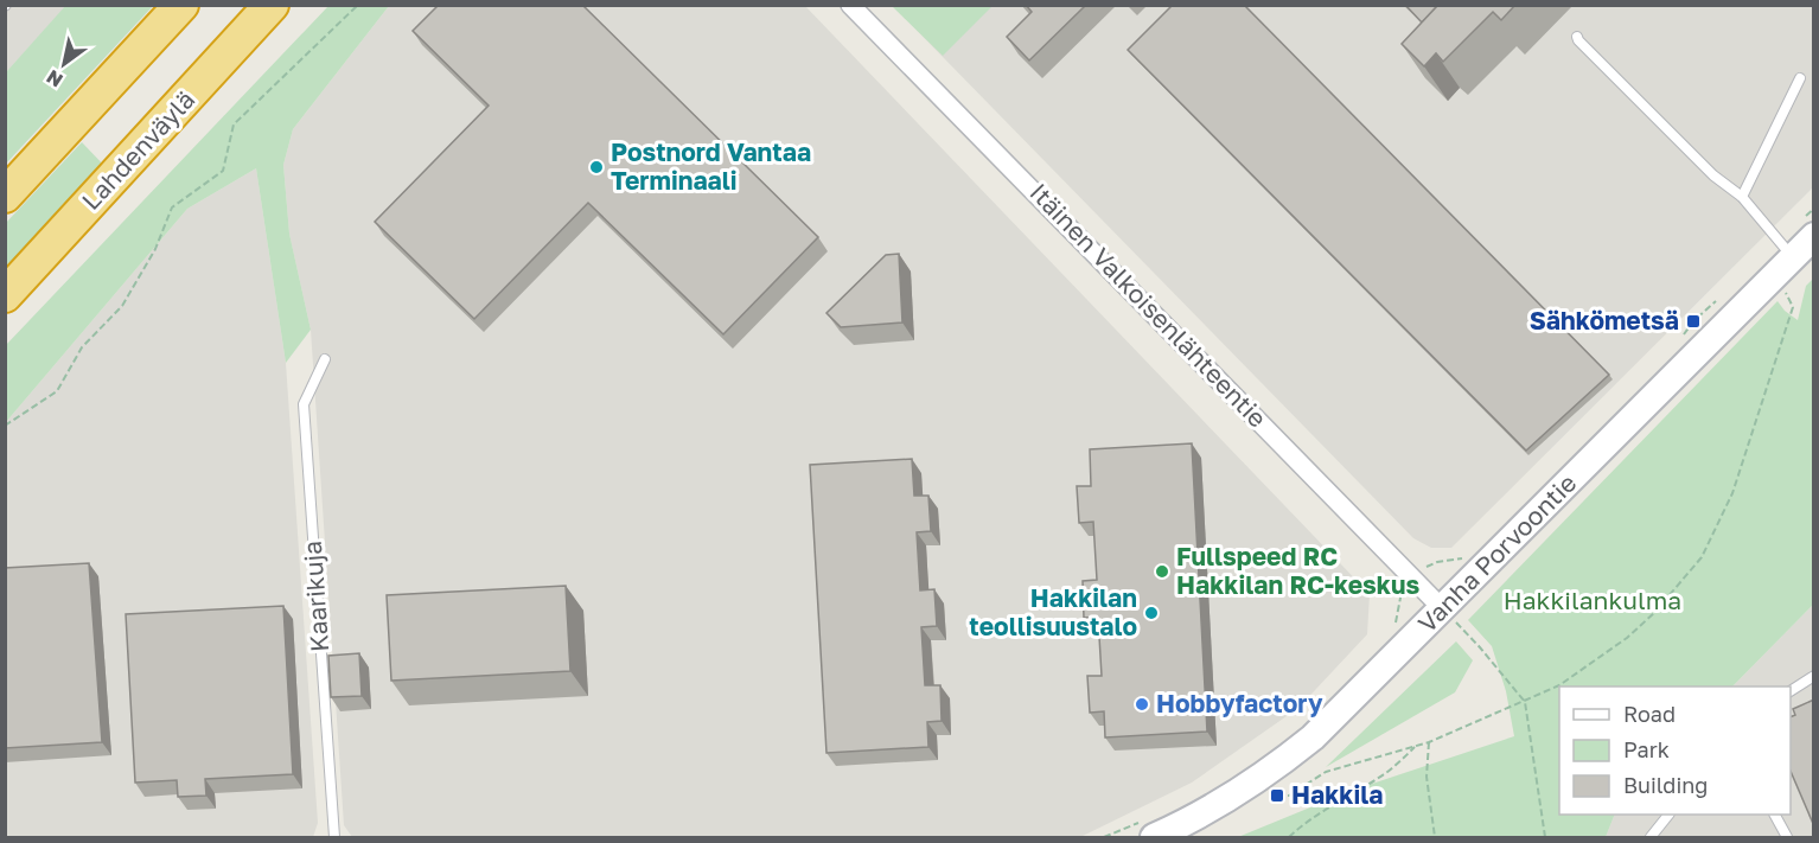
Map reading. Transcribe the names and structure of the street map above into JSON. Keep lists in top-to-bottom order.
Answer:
{
  "streets": {
    "highway": ["Lahdenväylä"],
    "main road": ["Vanha Porvoontie"],
    "street": ["Itäinen Valkoisenlähteentie"],
    "lane": ["Kaarikuja"]
  },
  "crossings": [
    ["Itäinen Valkoisenlähteentie", "Vanha Porvoontie"]
  ],
  "parks": ["Hakkilankulma"],
  "places": {
    "other": [
      "Postnord Vantaa Terminaali",
      "Fullspeed RC Hakkilan RC-keskus",
      "Hakkilan teollisuustalo",
      "Hobbyfactory"
    ],
    "transit": ["Sähkömetsä", "Hakkila"]
  },
  "legend": ["Road", "Park", "Building"],
  "north": "bottom left"
}
